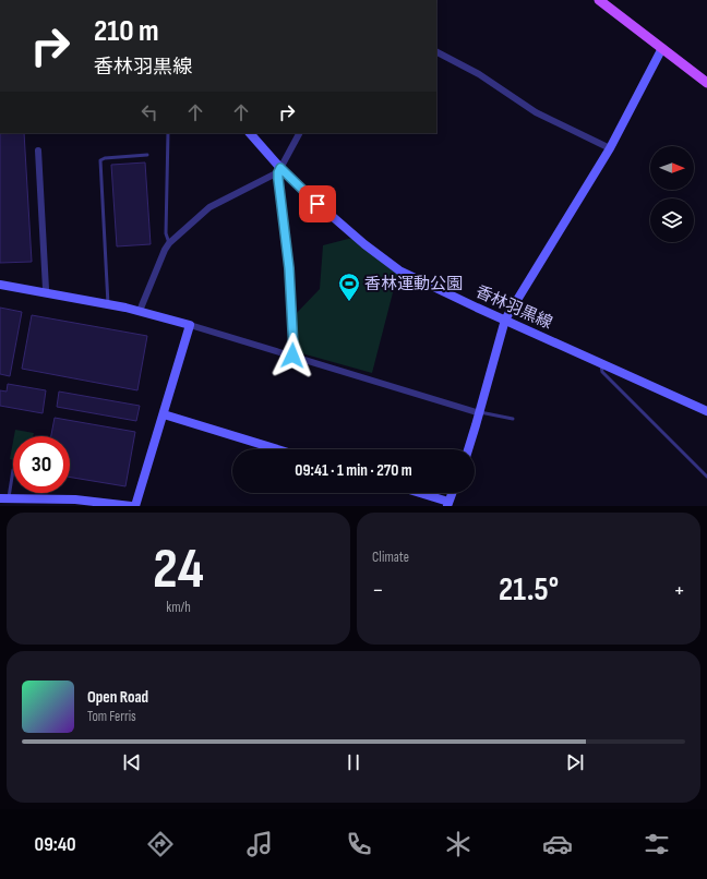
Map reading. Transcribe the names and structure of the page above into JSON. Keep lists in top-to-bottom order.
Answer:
{
  "streets": {
    "street": ["香林羽黒線"]
  },
  "places": {
    "sports": ["香林運動公園"]
  },
  "north": "right",
  "page": {
    "turn": ["210 m", "香林羽黒線"],
    "limit": "30",
    "trip": "09:41 · 1 min · 270 m",
    "tile": [
      ["24", "km/h"],
      "Climate"
    ],
    "heat": ["−", "21.5°", "+"],
    "song": ["Open Road", "Tom Ferris"],
    "tabs": "09:40"
  }
}
